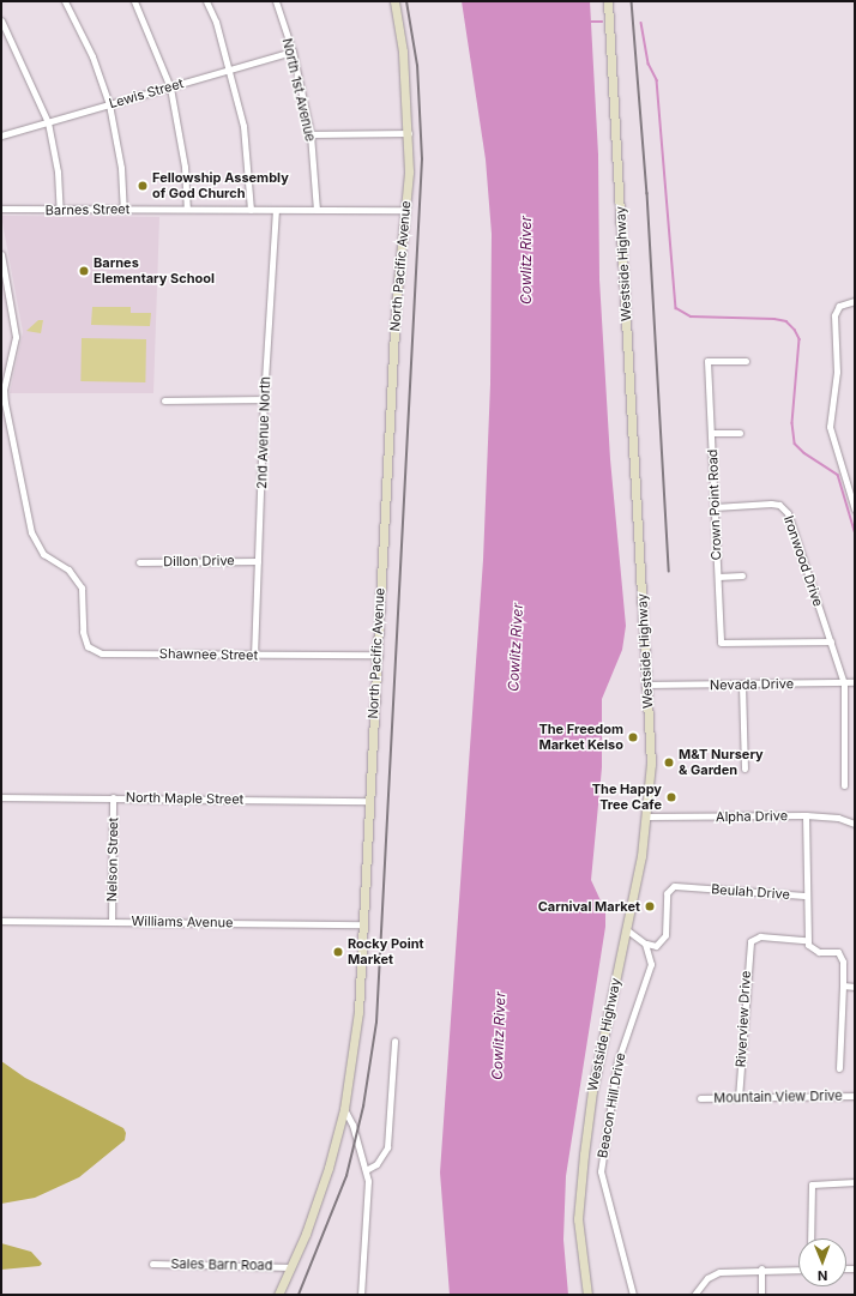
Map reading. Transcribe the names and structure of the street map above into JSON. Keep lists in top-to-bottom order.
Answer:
{
  "streets": {
    "street": [
      "North 1st Avenue",
      "Lewis Street",
      "Barnes Street",
      "Westside Highway",
      "North Pacific Avenue",
      "2nd Avenue North",
      "Crown Point Road",
      "Dillon Drive",
      "Ironwood Drive",
      "Shawnee Street",
      "Nevada Drive",
      "North Maple Street",
      "Alpha Drive",
      "Nelson Street",
      "Beulah Drive",
      "Williams Avenue",
      "Riverview Drive",
      "Mountain View Drive",
      "Beacon Hill Drive",
      "Sales Barn Road"
    ]
  },
  "crossings": [
    ["North 1st Avenue", "Lewis Street"],
    ["North 1st Avenue", "Barnes Street"],
    ["Barnes Street", "North Pacific Avenue"],
    ["Barnes Street", "2nd Avenue North"],
    ["Westside Highway", "Nevada Drive"],
    ["Westside Highway", "Alpha Drive"],
    ["North Pacific Avenue", "Shawnee Street"],
    ["North Pacific Avenue", "North Maple Street"],
    ["North Pacific Avenue", "Williams Avenue"],
    ["North Pacific Avenue", "Sales Barn Road"],
    ["2nd Avenue North", "Dillon Drive"],
    ["2nd Avenue North", "Shawnee Street"],
    ["Crown Point Road", "Ironwood Drive"],
    ["Ironwood Drive", "Nevada Drive"],
    ["North Maple Street", "Nelson Street"],
    ["Nelson Street", "Williams Avenue"],
    ["Beulah Drive", "Riverview Drive"],
    ["Beulah Drive", "Beacon Hill Drive"],
    ["Riverview Drive", "Mountain View Drive"]
  ],
  "water": ["Cowlitz River"],
  "places": [
    "Fellowship Assembly of God Church",
    "Barnes Elementary School",
    "The Freedom Market Kelso",
    "M&T Nursery & Garden",
    "The Happy Tree Cafe",
    "Carnival Market",
    "Rocky Point Market"
  ],
  "north": "bottom"
}
